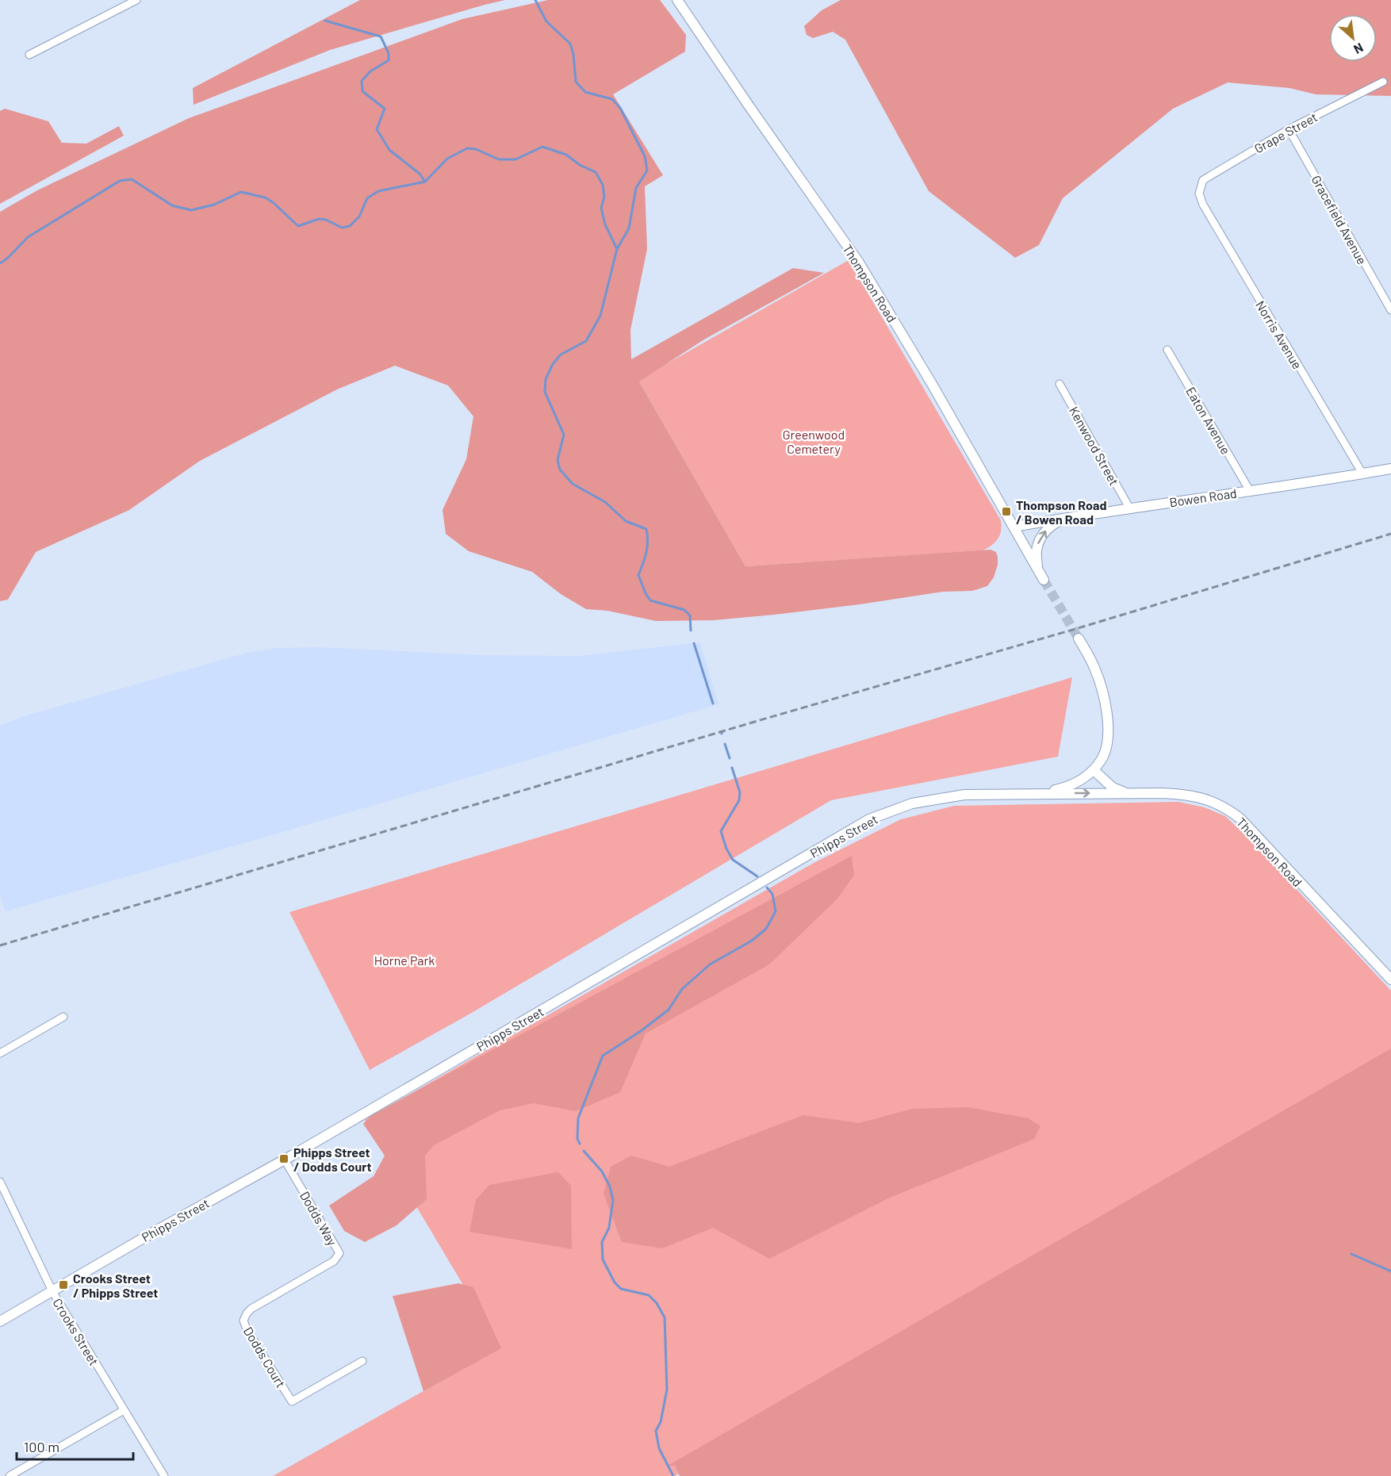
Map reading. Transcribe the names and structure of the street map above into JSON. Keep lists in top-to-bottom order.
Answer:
{
  "streets": {
    "main road": ["Thompson Road", "Bowen Road", "Phipps Street"],
    "street": [
      "Grape Street",
      "Gracefield Avenue",
      "Norris Avenue",
      "Eaton Avenue",
      "Kenwood Street",
      "Dodds Way",
      "Crooks Street",
      "Dodds Court"
    ]
  },
  "crossings": [
    ["Grape Street", "Gracefield Avenue"],
    ["Grape Street", "Norris Avenue"],
    ["Thompson Road", "Bowen Road"],
    ["Norris Avenue", "Bowen Road"],
    ["Eaton Avenue", "Bowen Road"],
    ["Kenwood Street", "Bowen Road"],
    ["Phipps Street", "Dodds Way"],
    ["Phipps Street", "Crooks Street"],
    ["Dodds Way", "Dodds Court"]
  ],
  "parks": ["Greenwood Cemetery", "Horne Park"],
  "places": {
    "transit": ["Thompson Road / Bowen Road", "Phipps Street / Dodds Court", "Crooks Street / Phipps Street"]
  },
  "scale_bar": "100 m",
  "north": "bottom right"
}
